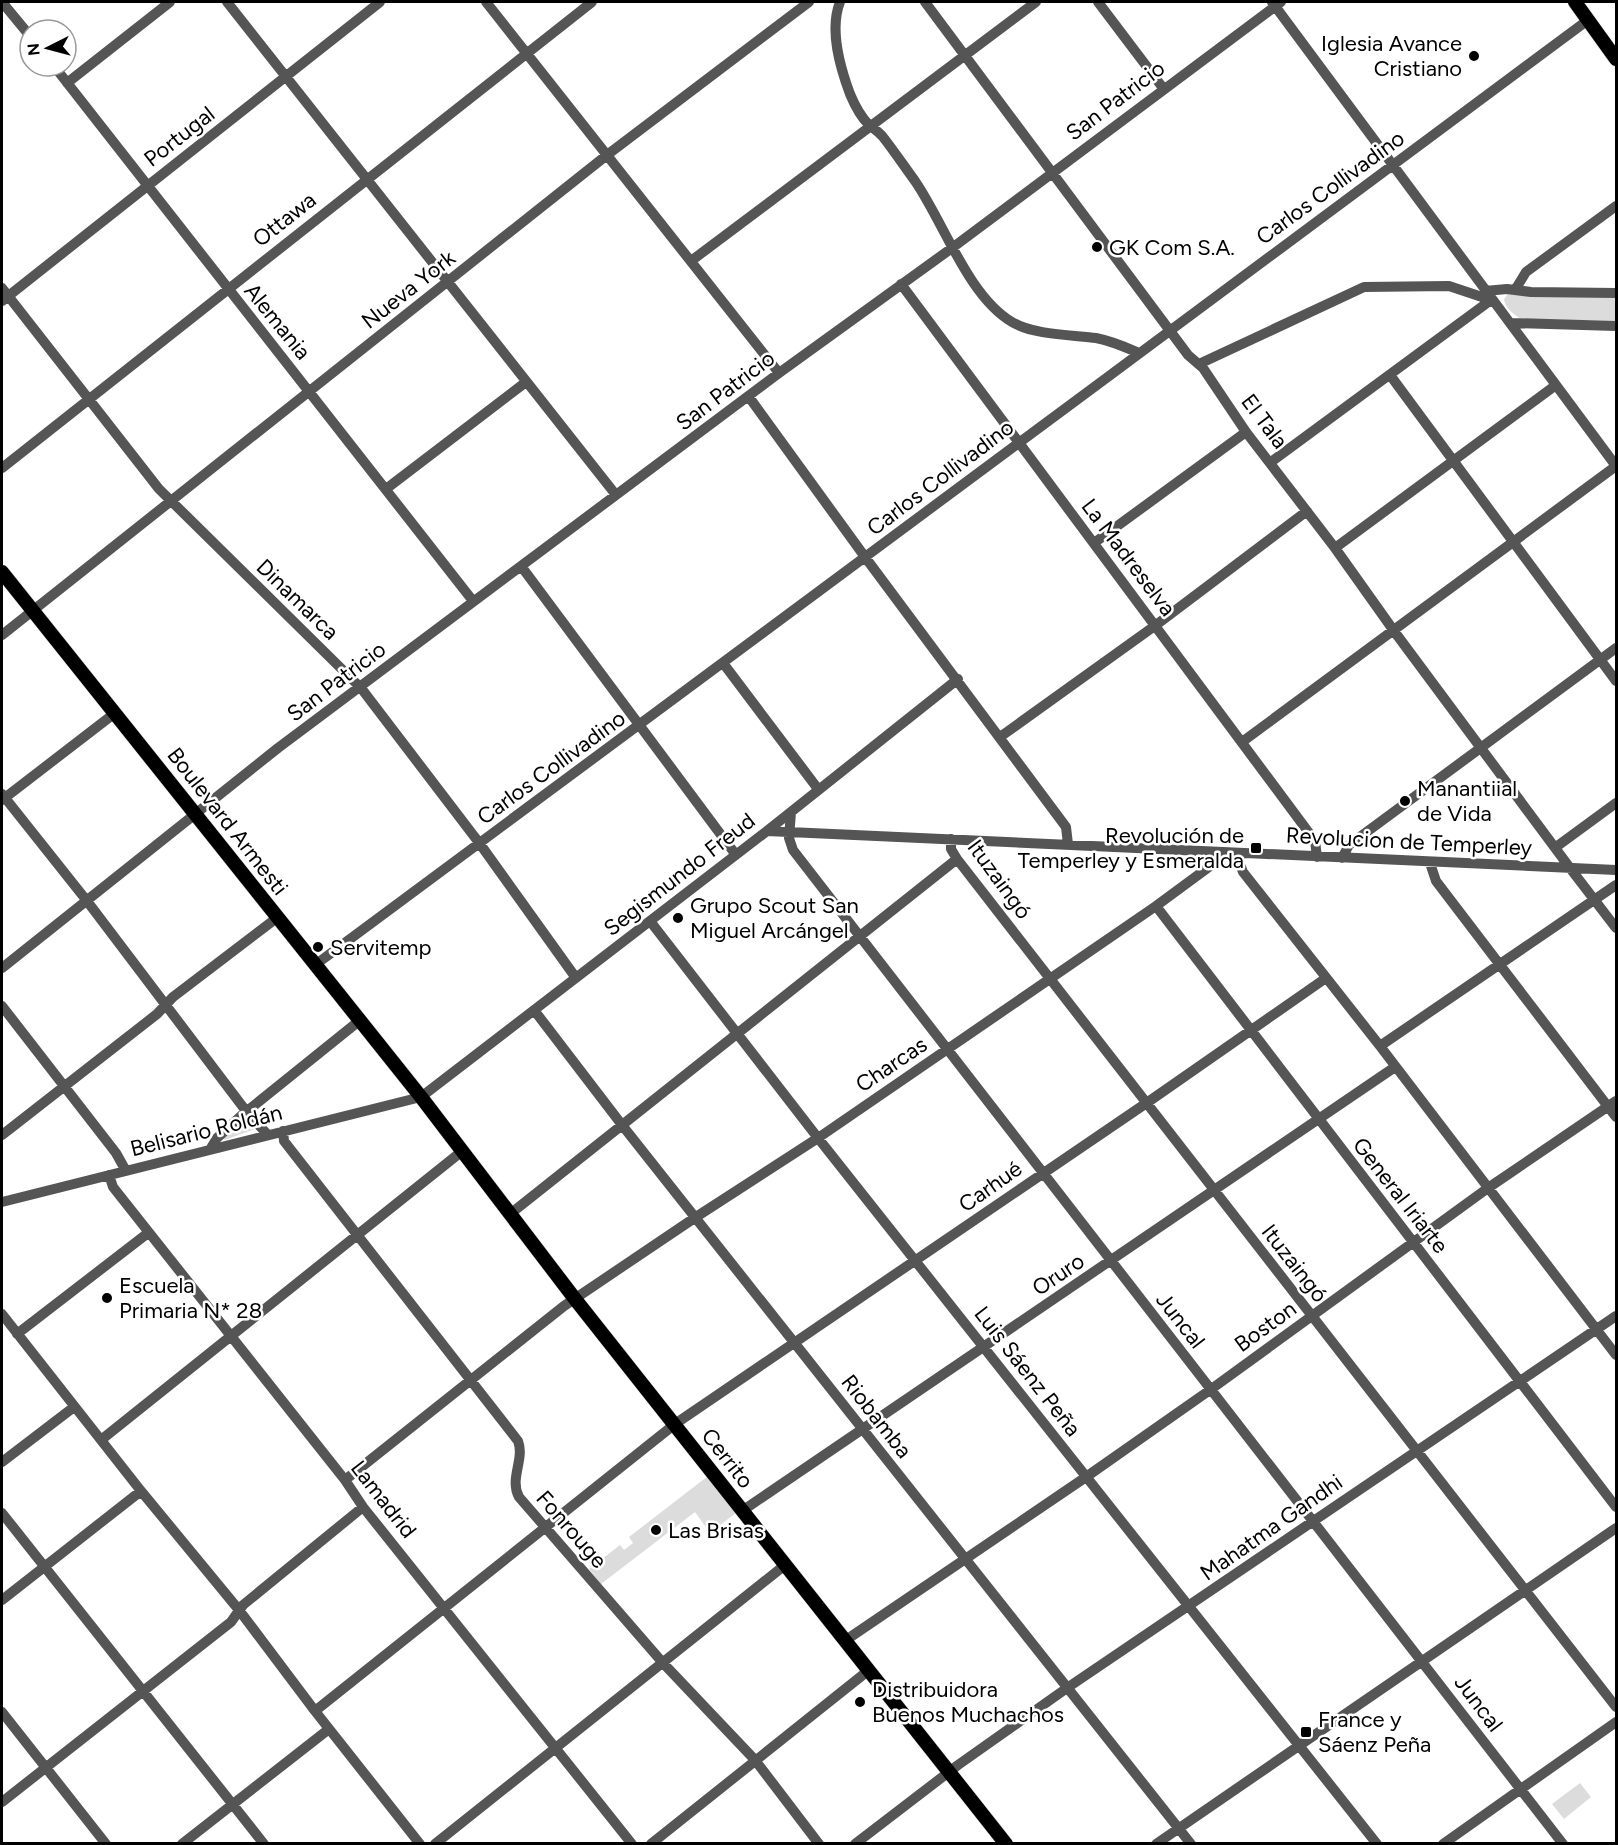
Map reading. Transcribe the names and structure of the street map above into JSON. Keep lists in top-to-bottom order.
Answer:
{
  "streets": {
    "main road": ["Boulevard Armesti", "Cerrito"],
    "street": [
      "San Patricio",
      "Portugal",
      "Carlos Collivadino",
      "Ottawa",
      "Nueva York",
      "Alemania",
      "El Tala",
      "La Madreselva",
      "Dinamarca",
      "Revolucion de Temperley",
      "Segismundo Freud",
      "Ituzaingó",
      "Charcas",
      "Belisario Roldán",
      "Carhué",
      "General Iriarte",
      "Oruro",
      "Juncal",
      "Boston",
      "Luis Sáenz Peña",
      "Riobamba",
      "Lamadrid",
      "Mahatma Gandhi",
      "Fonrouge"
    ]
  },
  "crossings": [
    ["San Patricio", "Alemania"],
    ["San Patricio", "El Tala"],
    ["San Patricio", "La Madreselva"],
    ["San Patricio", "Dinamarca"],
    ["San Patricio", "Boulevard Armesti"],
    ["Portugal", "Alemania"],
    ["Portugal", "Dinamarca"],
    ["Carlos Collivadino", "El Tala"],
    ["Carlos Collivadino", "La Madreselva"],
    ["Carlos Collivadino", "Dinamarca"],
    ["Carlos Collivadino", "Boulevard Armesti"],
    ["Ottawa", "Alemania"],
    ["Ottawa", "Dinamarca"],
    ["Nueva York", "Alemania"],
    ["Nueva York", "Dinamarca"],
    ["Nueva York", "Boulevard Armesti"],
    ["El Tala", "Revolucion de Temperley"],
    ["La Madreselva", "Revolucion de Temperley"],
    ["Dinamarca", "Segismundo Freud"],
    ["Boulevard Armesti", "Segismundo Freud"],
    ["Boulevard Armesti", "Belisario Roldán"],
    ["Boulevard Armesti", "Cerrito"],
    ["Revolucion de Temperley", "Segismundo Freud"],
    ["Revolucion de Temperley", "Ituzaingó"],
    ["Revolucion de Temperley", "Charcas"],
    ["Revolucion de Temperley", "Juncal"],
    ["Segismundo Freud", "Belisario Roldán"],
    ["Segismundo Freud", "Juncal"],
    ["Segismundo Freud", "Luis Sáenz Peña"],
    ["Segismundo Freud", "Riobamba"],
    ["Segismundo Freud", "Cerrito"],
    ["Ituzaingó", "Charcas"],
    ["Ituzaingó", "Carhué"],
    ["Ituzaingó", "Oruro"],
    ["Ituzaingó", "Boston"],
    ["Ituzaingó", "Mahatma Gandhi"],
    ["Charcas", "General Iriarte"],
    ["Charcas", "Juncal"],
    ["Charcas", "Luis Sáenz Peña"],
    ["Charcas", "Riobamba"],
    ["Charcas", "Cerrito"],
    ["Charcas", "Lamadrid"],
    ["Charcas", "Fonrouge"],
    ["Belisario Roldán", "Cerrito"],
    ["Belisario Roldán", "Lamadrid"],
    ["Belisario Roldán", "Fonrouge"],
    ["Carhué", "General Iriarte"],
    ["Carhué", "Juncal"],
    ["Carhué", "Luis Sáenz Peña"],
    ["Carhué", "Riobamba"],
    ["Carhué", "Cerrito"],
    ["Carhué", "Lamadrid"],
    ["Carhué", "Fonrouge"],
    ["General Iriarte", "Oruro"],
    ["General Iriarte", "Boston"],
    ["General Iriarte", "Mahatma Gandhi"],
    ["Oruro", "Juncal"],
    ["Oruro", "Luis Sáenz Peña"],
    ["Oruro", "Riobamba"],
    ["Oruro", "Cerrito"],
    ["Juncal", "Boston"],
    ["Juncal", "Mahatma Gandhi"],
    ["Boston", "Luis Sáenz Peña"],
    ["Boston", "Riobamba"],
    ["Boston", "Cerrito"],
    ["Luis Sáenz Peña", "Mahatma Gandhi"],
    ["Riobamba", "Mahatma Gandhi"],
    ["Cerrito", "Mahatma Gandhi"]
  ],
  "places": {
    "other": [
      "Iglesia Avance Cristiano",
      "GK Com S.A.",
      "Manantiial de Vida",
      "Grupo Scout San Miguel Arcángel",
      "Servitemp",
      "Escuela Primaria N* 28",
      "Las Brisas",
      "Distribuidora Buenos Muchachos"
    ],
    "transit": ["Revolución de Temperley y Esmeralda", "France y Sáenz Peña"]
  },
  "north": "left"
}
